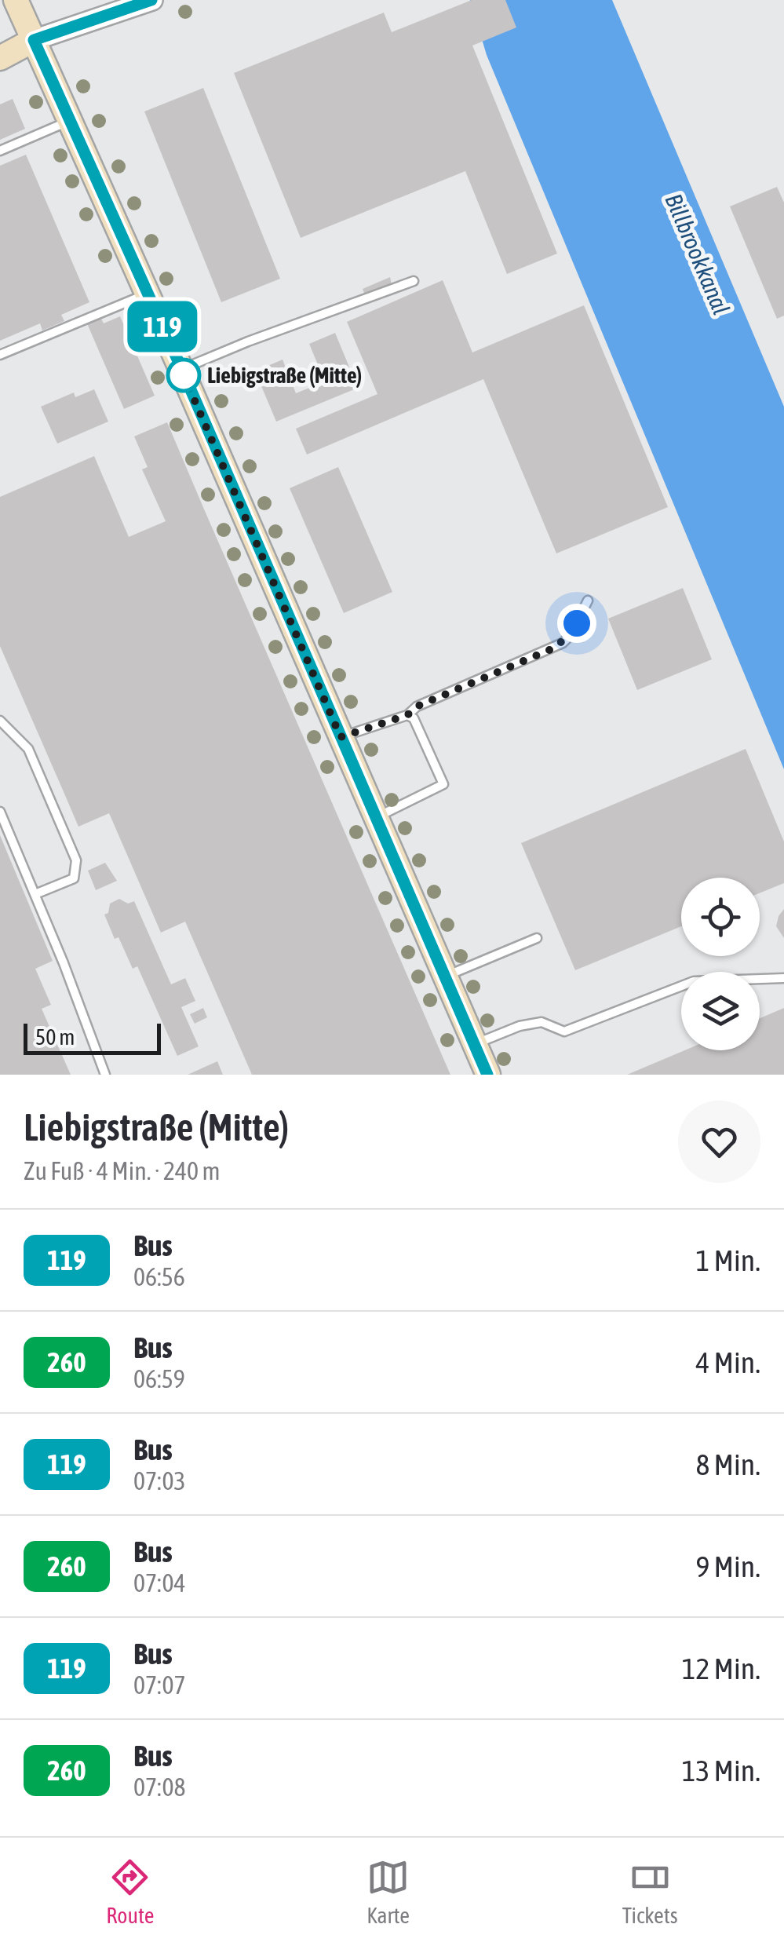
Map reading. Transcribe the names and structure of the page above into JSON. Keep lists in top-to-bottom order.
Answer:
{
  "water": ["Billbrookkanal"],
  "places": ["Liebigstraße (Mitte)"],
  "lines": ["bus line 119"],
  "scale_bar": "50 m",
  "page": {
    "on_map": "119",
    "scale": "50 m",
    "heading": ["Liebigstraße (Mitte)", "Zu Fuß · 4 Min. · 240 m"],
    "list": [
      {
        "mark": "119",
        "name": "Bus",
        "note": "06:56",
        "value": "1 Min."
      },
      {
        "mark": "260",
        "name": "Bus",
        "note": "06:59",
        "value": "4 Min."
      },
      {
        "mark": "119",
        "name": "Bus",
        "note": "07:03",
        "value": "8 Min."
      },
      {
        "mark": "260",
        "name": "Bus",
        "note": "07:04",
        "value": "9 Min."
      },
      {
        "mark": "119",
        "name": "Bus",
        "note": "07:07",
        "value": "12 Min."
      },
      {
        "mark": "260",
        "name": "Bus",
        "note": "07:08",
        "value": "13 Min."
      }
    ],
    "tabs": ["Route", "Karte", "Tickets"]
  }
}
